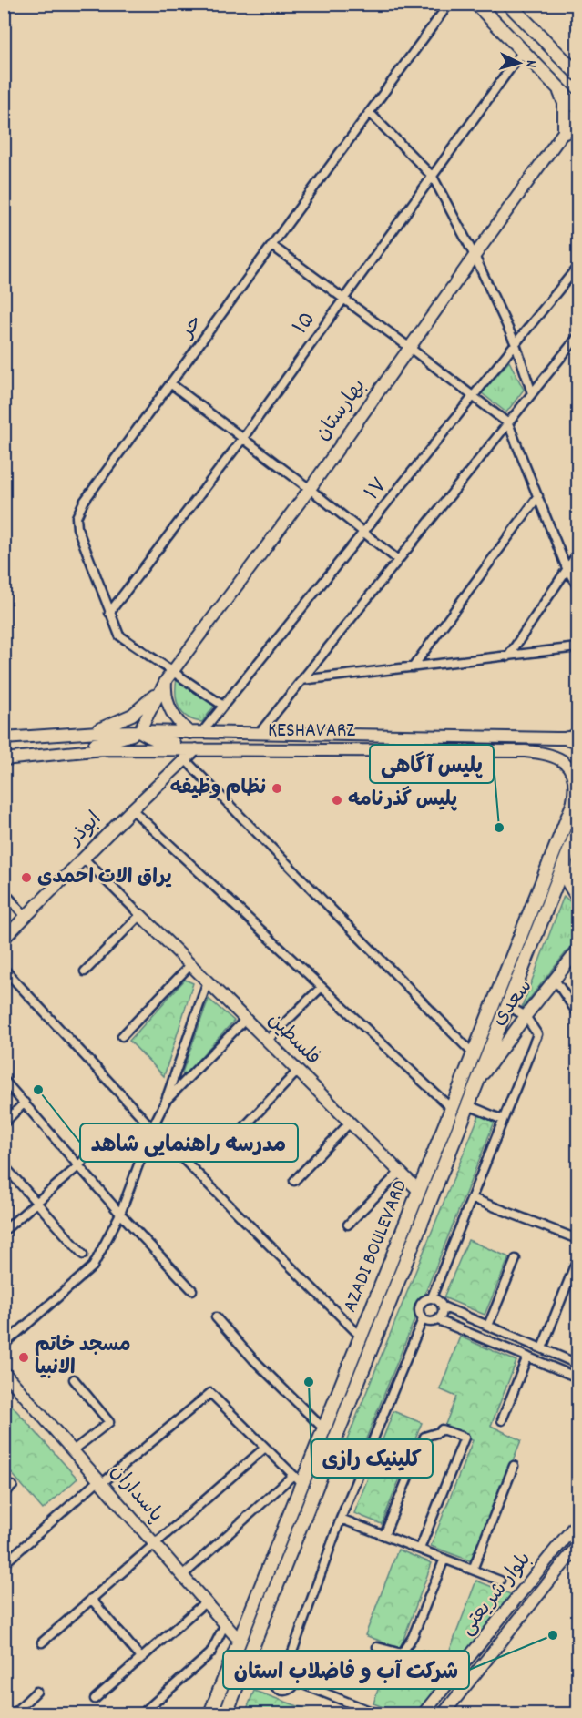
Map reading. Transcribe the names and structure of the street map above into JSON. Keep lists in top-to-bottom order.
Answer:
{
  "streets": {
    "main road": [
      "بهارستان",
      "KESHAVARZ",
      "ابوذر",
      "سعدی",
      "فلسطین",
      "AZADI BOULEVARD",
      "پاسداران",
      "بلوار شریعتی"
    ],
    "street": ["۱۵", "حر", "۱۷"]
  },
  "crossings": [
    ["۱۵", "حر"],
    ["حر", "بهارستان"],
    ["حر", "۱۷"],
    ["بهارستان", "KESHAVARZ"],
    ["۱۷", "KESHAVARZ"],
    ["KESHAVARZ", "ابوذر"],
    ["KESHAVARZ", "AZADI BOULEVARD"],
    ["سعدی", "AZADI BOULEVARD"],
    ["فلسطین", "AZADI BOULEVARD"],
    ["AZADI BOULEVARD", "پاسداران"]
  ],
  "places": [
    "نظام وظیفه",
    "پلیس گذرنامه",
    "پلیس آگاهی",
    "یراق الات احمدی",
    "مدرسه راهنمایی شاهد",
    "مسجد خاتم الانبیا",
    "کلینیک رازی",
    "شرکت آب و فاضلاب استان"
  ],
  "north": "right"
}
